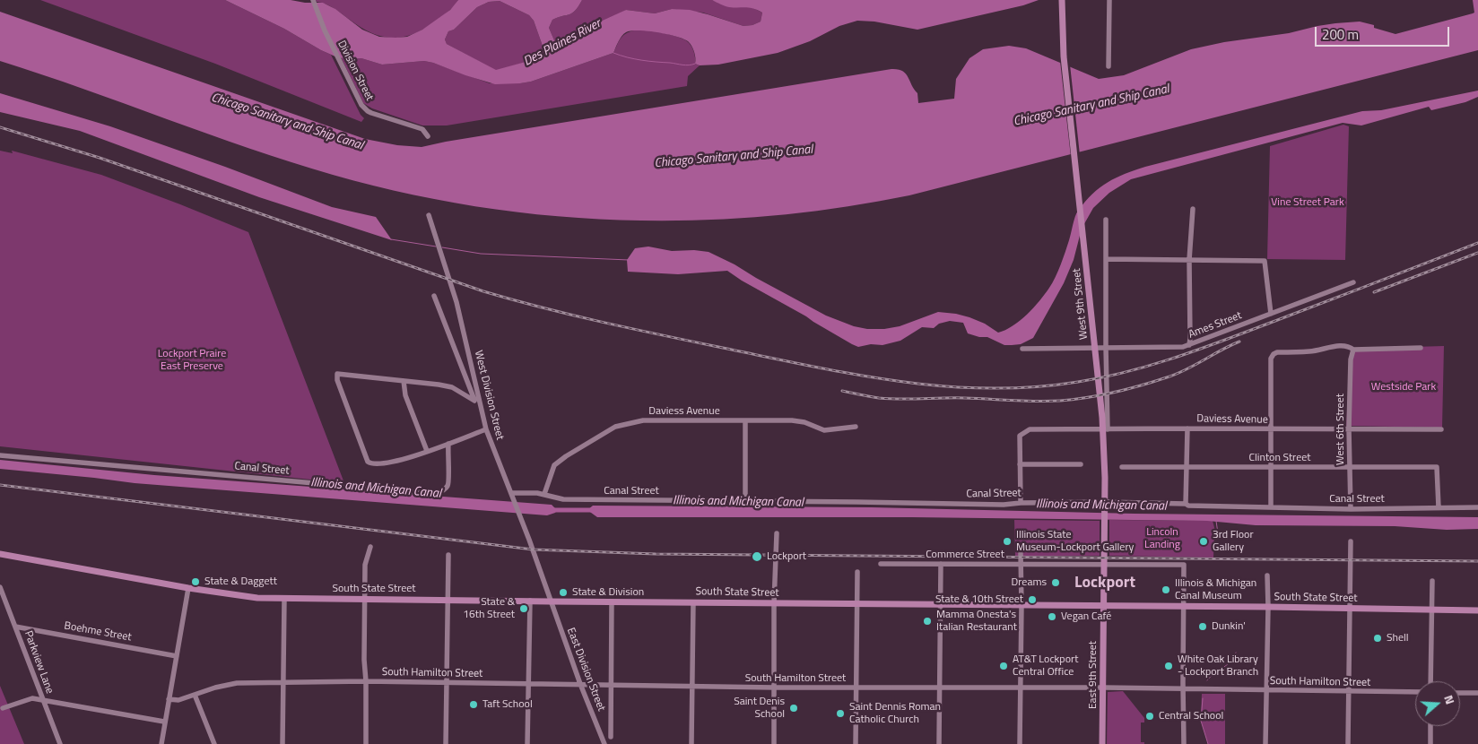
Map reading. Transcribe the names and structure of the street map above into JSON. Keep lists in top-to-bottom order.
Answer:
{
  "streets": {
    "main road": ["West 9th Street", "South State Street", "East 9th Street"],
    "street": [
      "Division Street",
      "Ames Street",
      "West Division Street",
      "Daviess Avenue",
      "West 6th Street",
      "Clinton Street",
      "Canal Street",
      "Commerce Street",
      "Boehme Street",
      "Parkview Lane",
      "East Division Street",
      "South Hamilton Street"
    ]
  },
  "crossings": [
    ["West 9th Street", "Ames Street"],
    ["West 9th Street", "Daviess Avenue"],
    ["West 9th Street", "Canal Street"],
    ["West 9th Street", "Commerce Street"],
    ["West 9th Street", "South State Street"],
    ["West 9th Street", "East 9th Street"],
    ["West Division Street", "Canal Street"],
    ["West Division Street", "South State Street"],
    ["West Division Street", "East Division Street"],
    ["Daviess Avenue", "West 6th Street"],
    ["Daviess Avenue", "Canal Street"],
    ["West 6th Street", "Clinton Street"],
    ["West 6th Street", "Canal Street"],
    ["Clinton Street", "Canal Street"],
    ["Commerce Street", "South State Street"],
    ["South State Street", "East Division Street"],
    ["South State Street", "East 9th Street"],
    ["Boehme Street", "Parkview Lane"],
    ["East Division Street", "South Hamilton Street"],
    ["South Hamilton Street", "East 9th Street"]
  ],
  "districts": ["Lockport"],
  "water": ["Des Plaines River", "Chicago Sanitary and Ship Canal", "Illinois and Michigan Canal"],
  "parks": [
    "Vine Street Park",
    "Lockport Praire East Preserve",
    "Westside Park",
    "Lincoln Landing"
  ],
  "places": [
    "Illinois State Museum-Lockport Gallery",
    "3rd Floor Gallery",
    "Lockport",
    "State & Daggett",
    "Dreams",
    "Illinois & Michigan Canal Museum",
    "State & Division",
    "State & 10th Street",
    "State & 16th Street",
    "Vegan Café",
    "Mamma Onesta's Italian Restaurant",
    "Dunkin'",
    "Shell",
    "AT&T Lockport Central Office",
    "White Oak Library - Lockport Branch",
    "Taft School",
    "Saint Denis School",
    "Saint Dennis Roman Catholic Church",
    "Central School"
  ],
  "scale_bar": "200 m",
  "north": "right"
}
